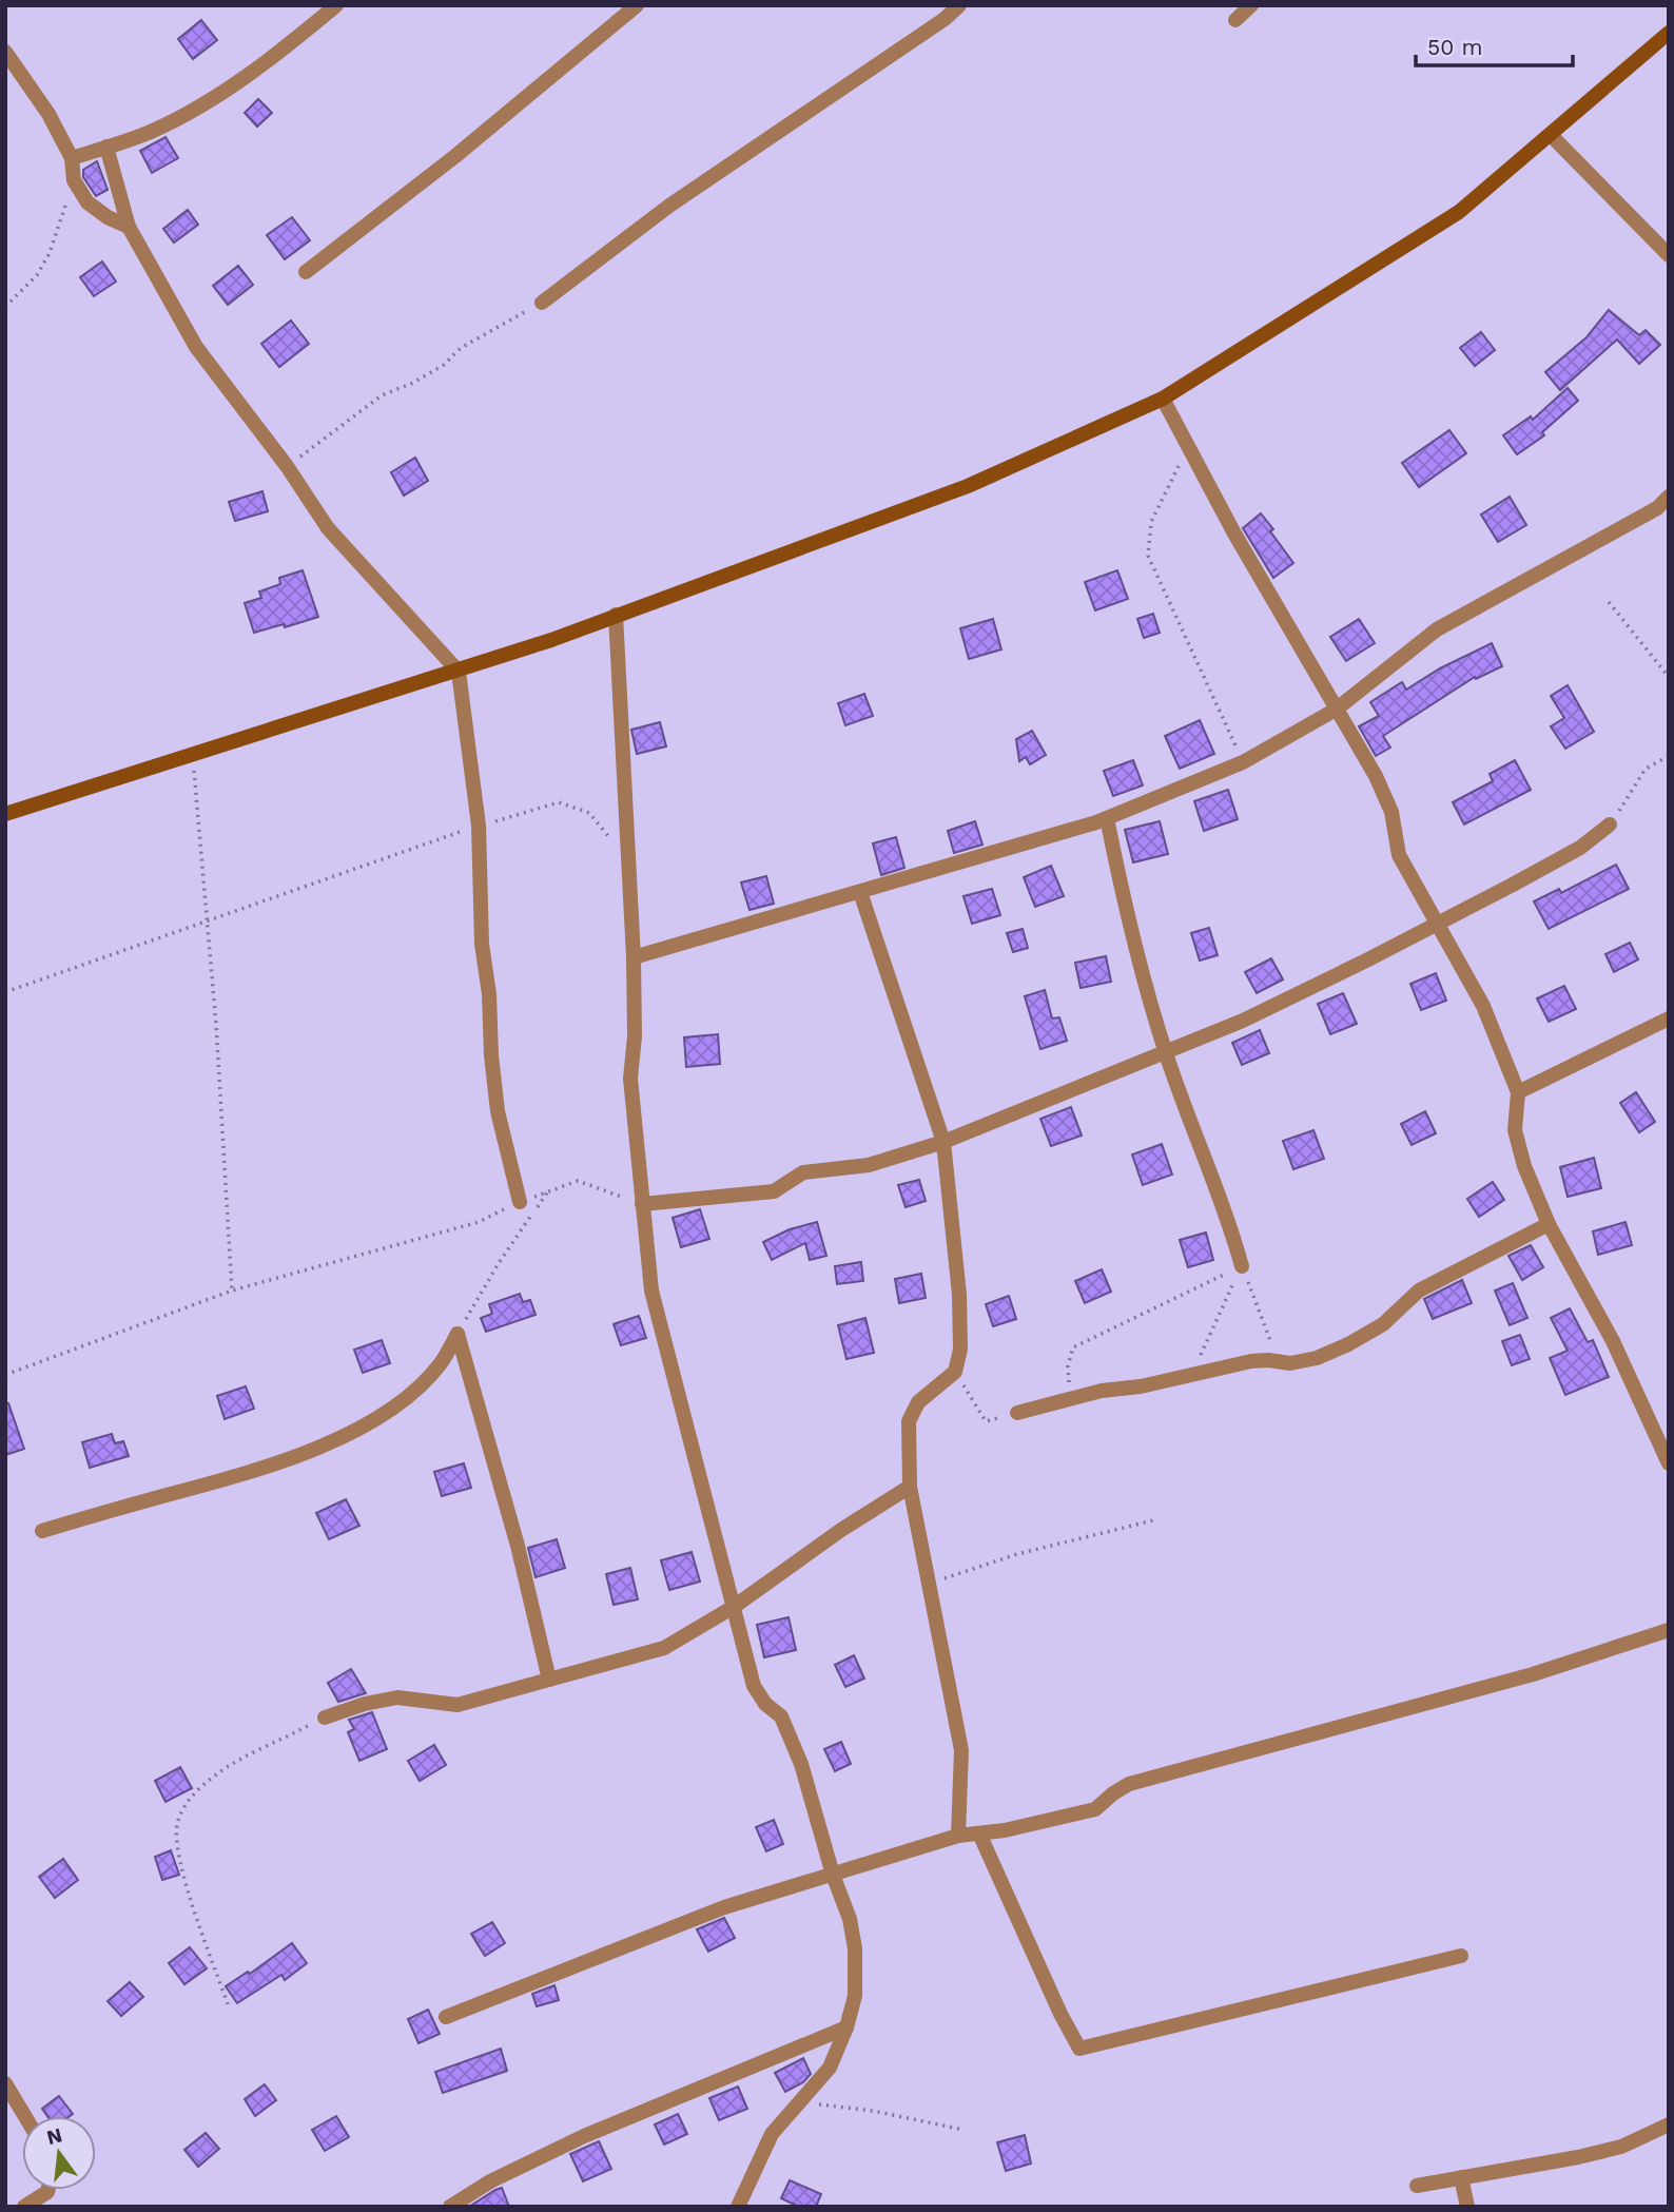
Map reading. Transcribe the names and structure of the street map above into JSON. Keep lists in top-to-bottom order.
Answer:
{
  "scale_bar": "50 m",
  "north": "top"
}
